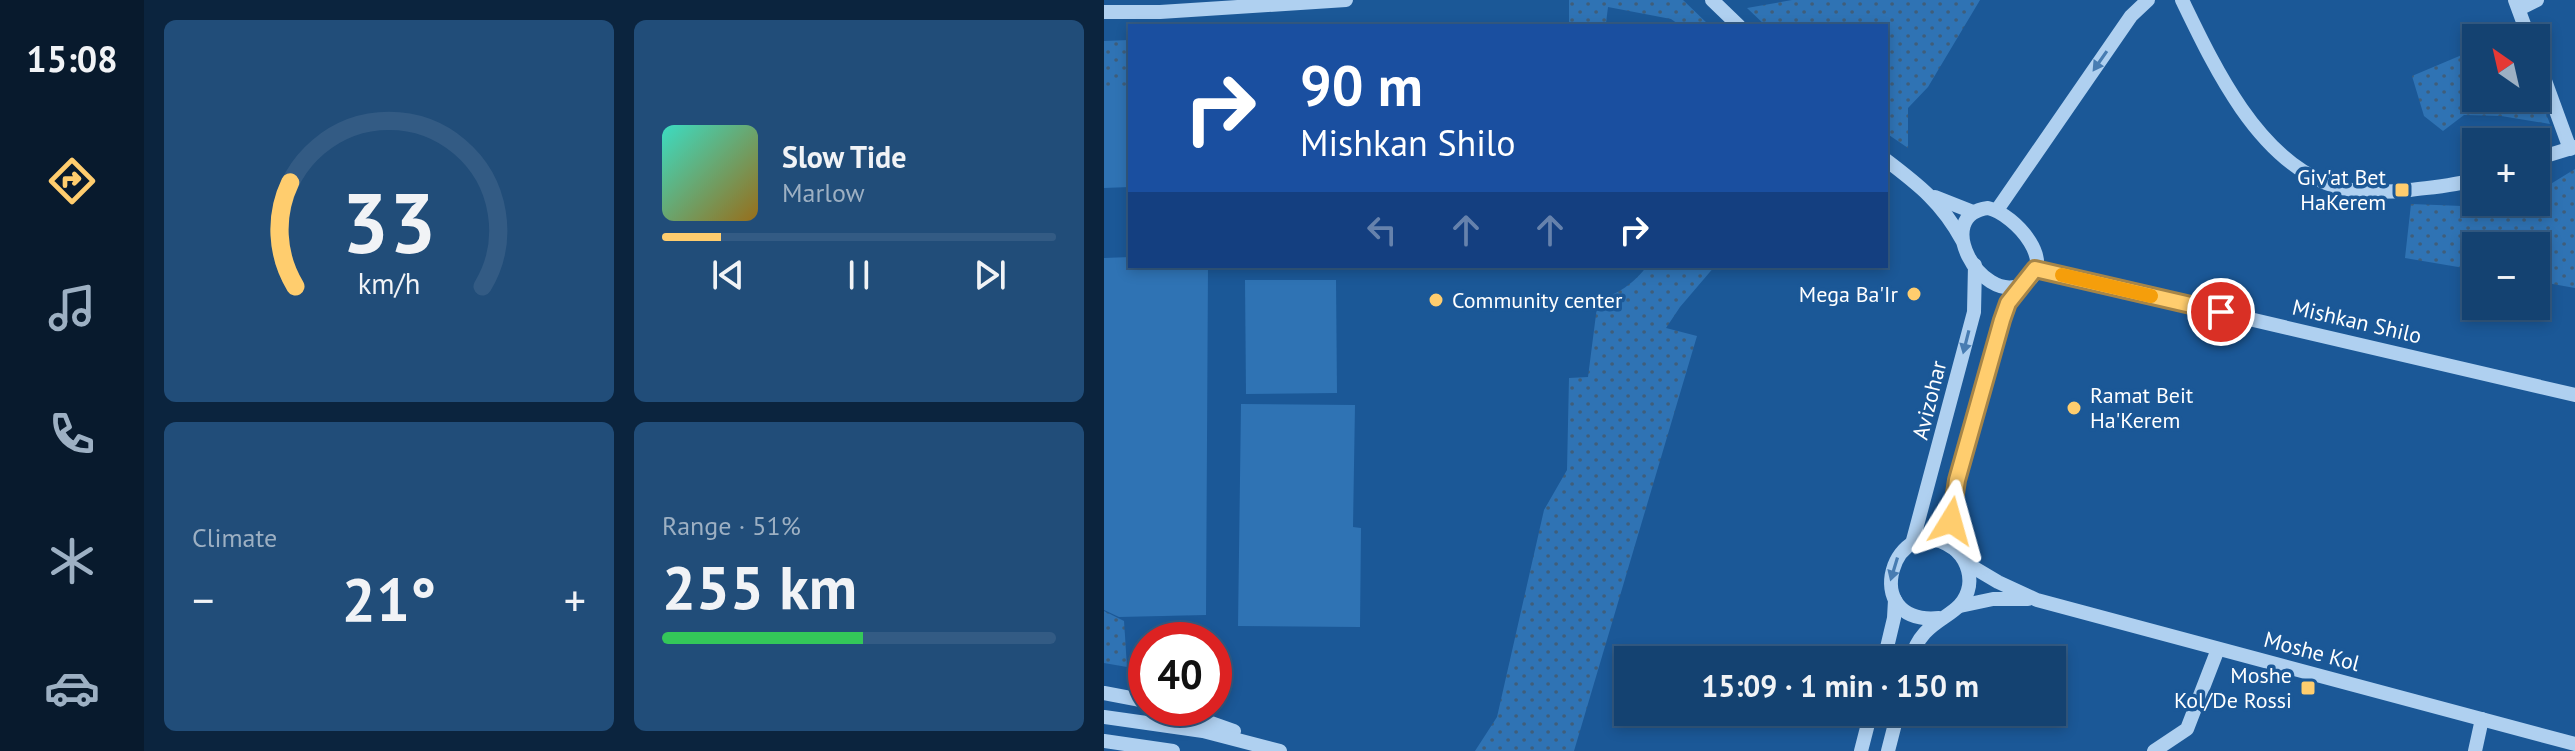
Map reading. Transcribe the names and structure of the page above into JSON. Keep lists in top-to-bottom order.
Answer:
{
  "streets": {
    "street": ["Mishkan Shilo", "Avizohar", "Moshe Kol"]
  },
  "crossings": [
    ["Mishkan Shilo", "Avizohar"],
    ["Avizohar", "Moshe Kol"]
  ],
  "places": {
    "transit": ["Giv'at Bet HaKerem", "Moshe Kol/De Rossi"],
    "other": ["Mega Ba'Ir", "Community center", "Ramat Beit Ha'Kerem"]
  },
  "north": "top left",
  "page": {
    "tabs": "15:08",
    "map_buttons": ["+", "−"],
    "turn": ["90 m", "Mishkan Shilo"],
    "song": ["Slow Tide", "Marlow"],
    "tile": [
      "Climate",
      ["Range · 51%", "255 km"]
    ],
    "heat": ["−", "21°", "+"],
    "limit": "40",
    "trip": "15:09 · 1 min · 150 m",
    "gauge": ["33", "km/h"]
  }
}
